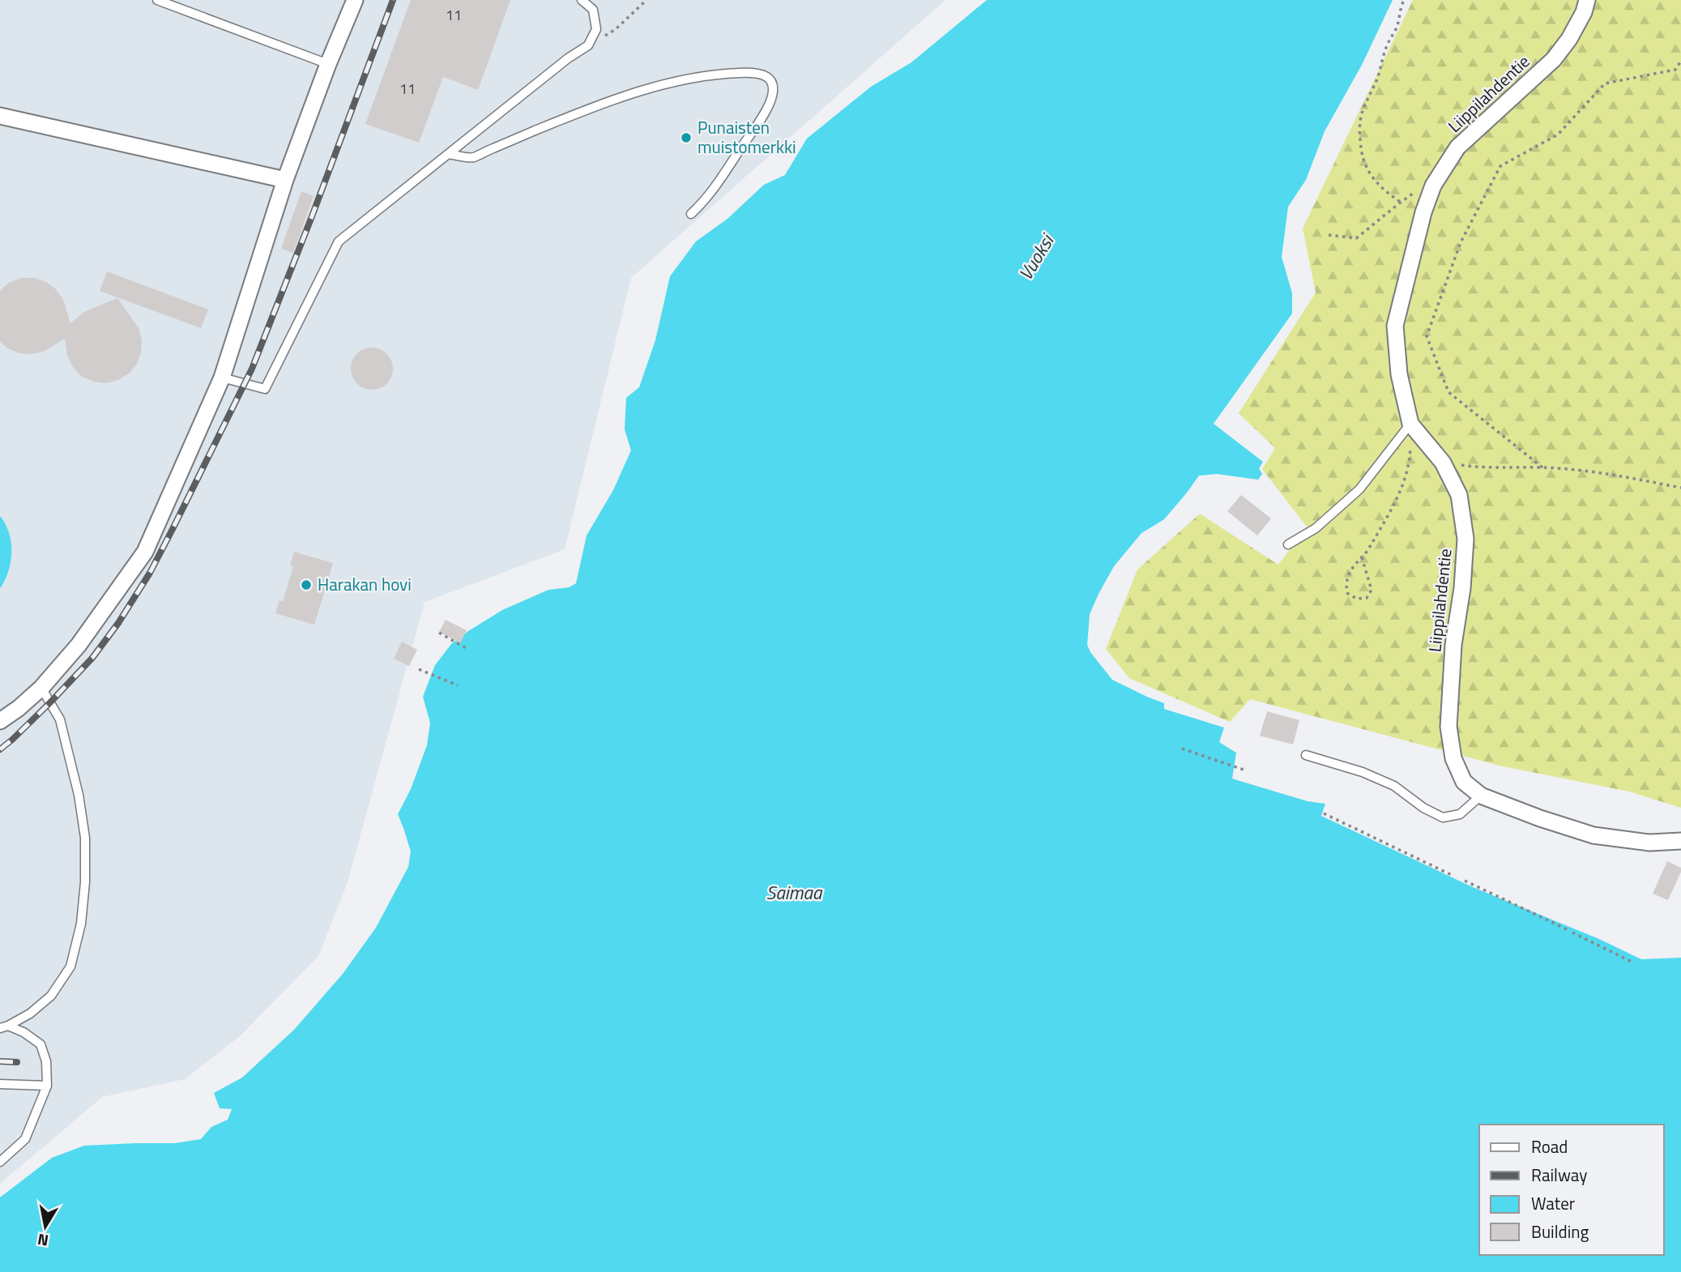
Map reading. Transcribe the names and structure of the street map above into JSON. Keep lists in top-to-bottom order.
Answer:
{
  "streets": {
    "street": ["Liippilahdentie"]
  },
  "water": ["Vuoksi", "Saimaa"],
  "places": ["Punaisten muistomerkki", "Harakan hovi"],
  "house_numbers": ["11", "11"],
  "legend": [
    "Road",
    "Railway",
    "Water",
    "Building"
  ],
  "north": "bottom"
}
